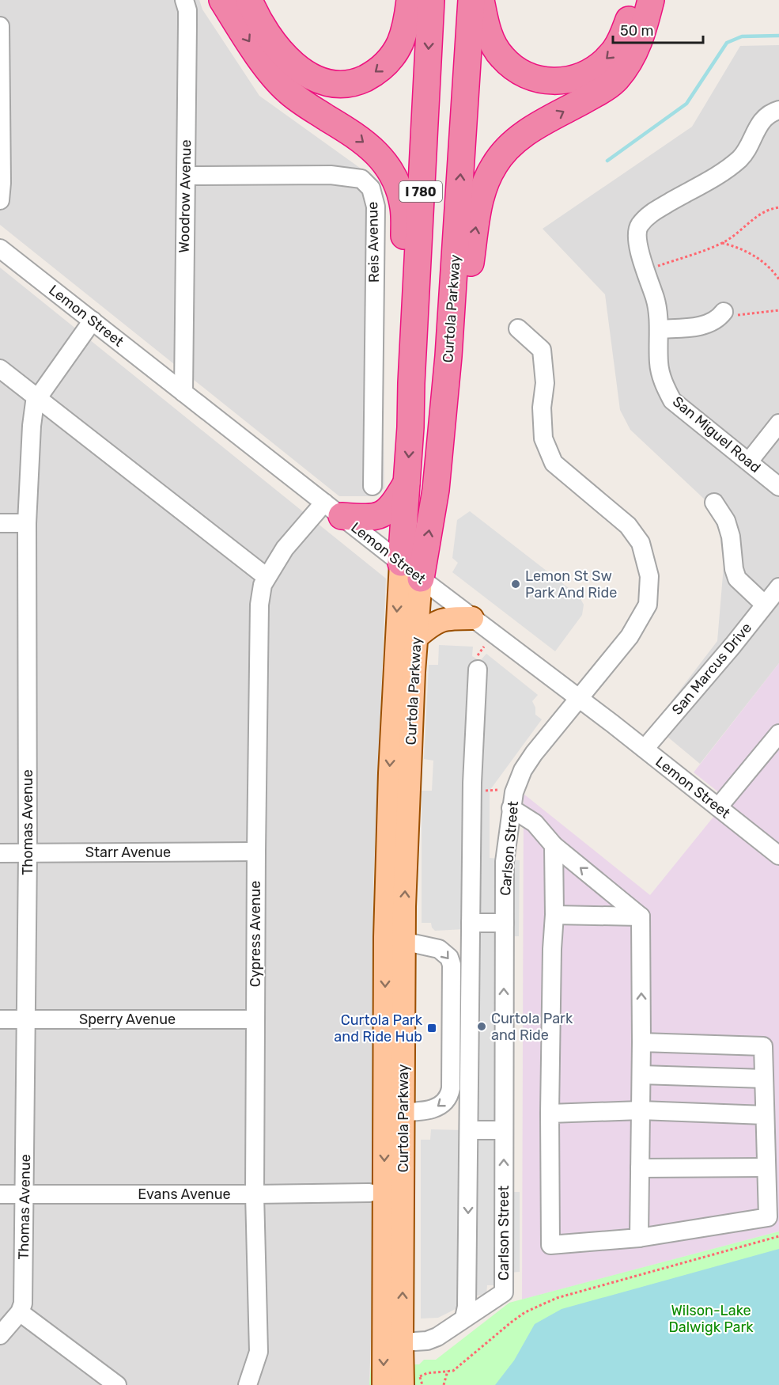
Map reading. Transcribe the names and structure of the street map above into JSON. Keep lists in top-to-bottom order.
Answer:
{
  "streets": {
    "highway": ["I 780", "Curtola Parkway"],
    "street": [
      "Woodrow Avenue",
      "Reis Avenue",
      "Lemon Street",
      "San Miguel Road",
      "San Marcus Drive",
      "Thomas Avenue",
      "Carlson Street",
      "Starr Avenue",
      "Cypress Avenue",
      "Sperry Avenue",
      "Evans Avenue"
    ]
  },
  "crossings": [
    ["Woodrow Avenue", "Reis Avenue"],
    ["Woodrow Avenue", "Lemon Street"],
    ["Curtola Parkway", "Lemon Street"],
    ["Curtola Parkway", "Carlson Street"],
    ["Lemon Street", "San Marcus Drive"],
    ["Lemon Street", "Thomas Avenue"],
    ["Lemon Street", "Carlson Street"],
    ["Lemon Street", "Cypress Avenue"],
    ["Thomas Avenue", "Starr Avenue"],
    ["Thomas Avenue", "Sperry Avenue"],
    ["Thomas Avenue", "Evans Avenue"],
    ["Starr Avenue", "Cypress Avenue"],
    ["Cypress Avenue", "Sperry Avenue"],
    ["Cypress Avenue", "Evans Avenue"]
  ],
  "parks": ["Wilson-Lake Dalwigk Park"],
  "places": {
    "other": ["Lemon St Sw Park And Ride", "Curtola Park and Ride"],
    "transit": ["Curtola Park and Ride Hub"]
  },
  "scale_bar": "50 m"
}
